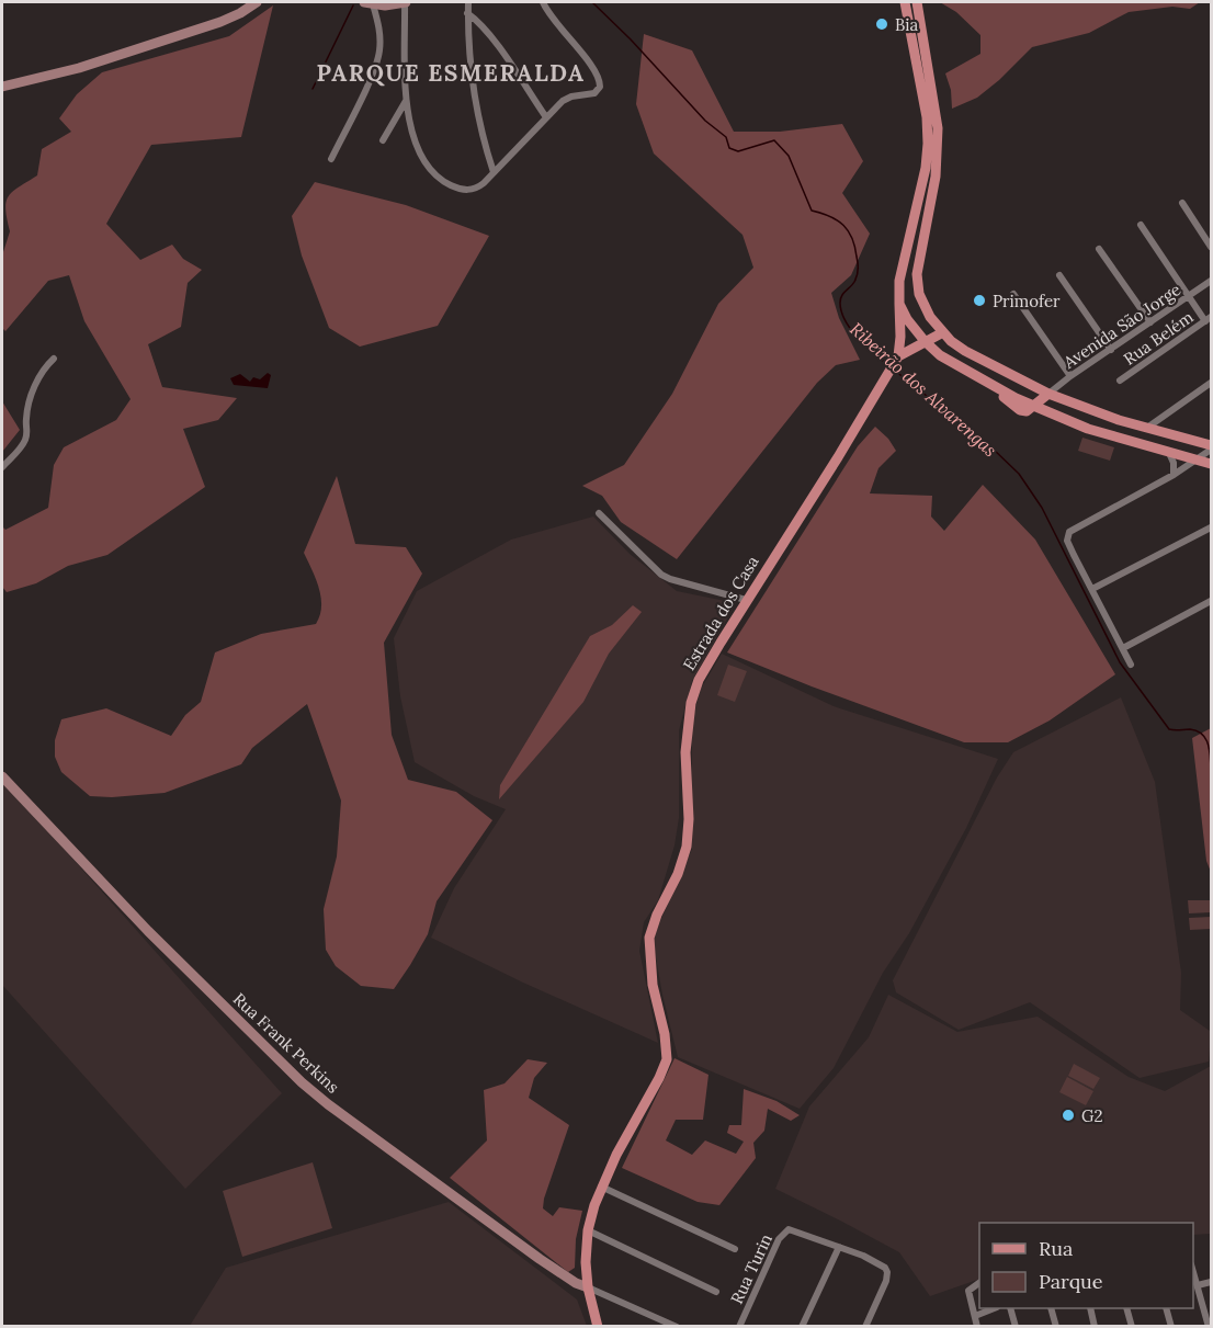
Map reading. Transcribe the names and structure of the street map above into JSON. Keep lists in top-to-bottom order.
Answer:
{
  "streets": {
    "main road": ["Estrada dos Casa"],
    "street": [
      "Avenida São Jorge",
      "Rua Belém",
      "Rua Frank Perkins",
      "Rua Turin"
    ]
  },
  "crossings": [
    ["Estrada dos Casa", "Rua Frank Perkins"]
  ],
  "districts": ["PARQUE ESMERALDA"],
  "water": ["Ribeirão dos Alvarengas"],
  "places": ["Bia", "Primofer", "G2"],
  "legend": ["Rua", "Parque"]
}
